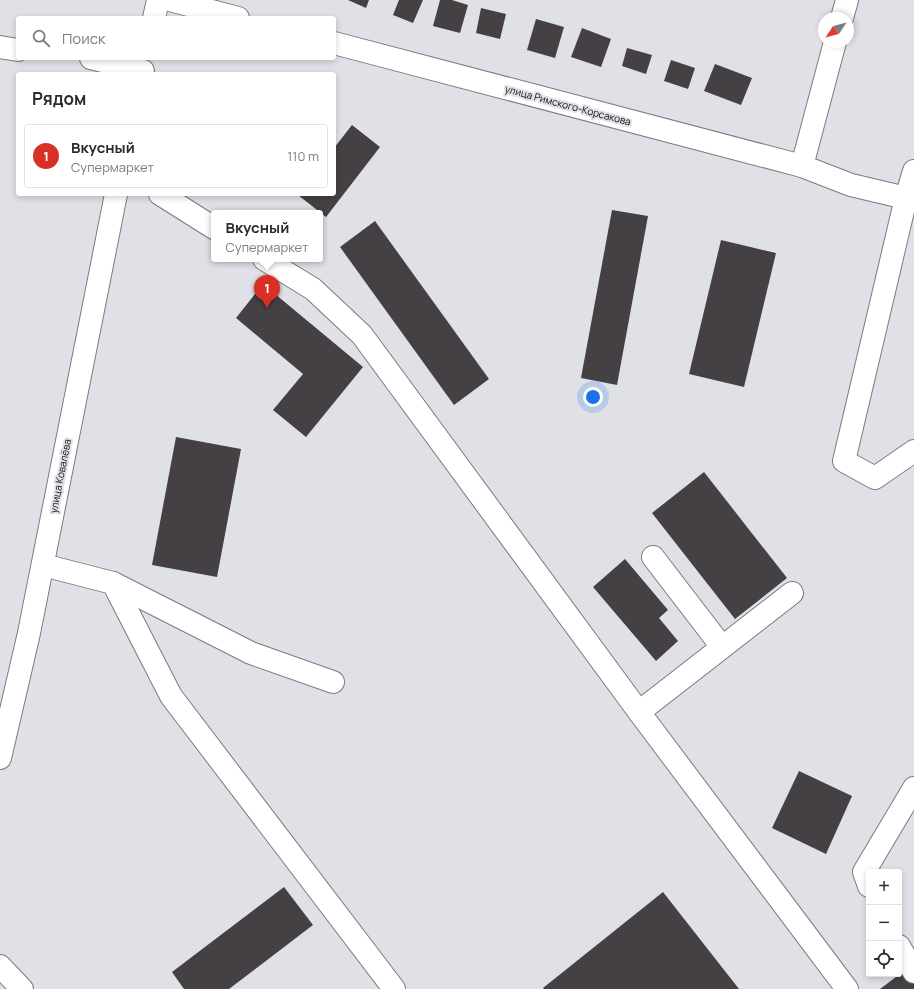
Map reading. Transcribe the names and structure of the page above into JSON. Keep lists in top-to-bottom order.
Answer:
{
  "streets": {
    "street": ["улица Римского-Корсакова", "улица Ковалёва"]
  },
  "north": "bottom left",
  "page": {
    "search": "Поиск",
    "heading": "Рядом",
    "list": [
      {
        "mark": "1",
        "name": "Вкусный",
        "note": "Супермаркет",
        "value": "110 m"
      }
    ],
    "popup": ["Вкусный", "Супермаркет"],
    "pins": "1",
    "map_buttons": ["+", "−"]
  }
}
